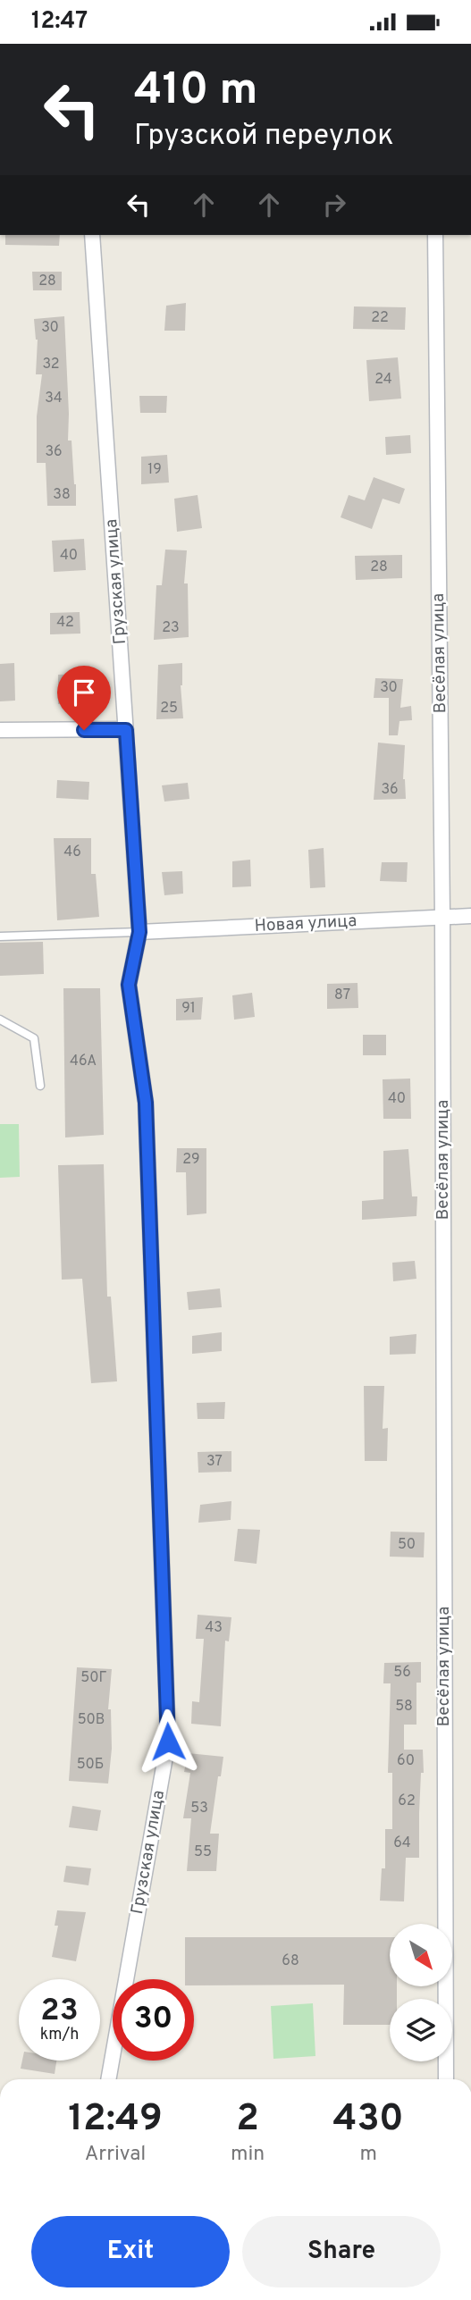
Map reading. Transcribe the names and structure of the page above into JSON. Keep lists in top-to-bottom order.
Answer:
{
  "streets": {
    "street": ["Грузская улица", "Весёлая улица", "Новая улица"]
  },
  "crossings": [
    ["Грузская улица", "Новая улица"],
    ["Весёлая улица", "Новая улица"]
  ],
  "house_numbers": [
    "28",
    "22",
    "30",
    "32",
    "24",
    "34",
    "36",
    "19",
    "38",
    "40",
    "28",
    "42",
    "23",
    "30",
    "25",
    "36",
    "46",
    "87",
    "91",
    "46А",
    "40",
    "29",
    "37",
    "50",
    "43",
    "56",
    "50Г",
    "58",
    "50В",
    "60",
    "50Б",
    "62",
    "53",
    "64",
    "55",
    "68"
  ],
  "north": "bottom right",
  "page": {
    "status": "12:47",
    "turn": ["410 m", "Грузской переулок"],
    "speed": "23 km/h",
    "limit": "30",
    "eta": [
      "12:49",
      "Arrival",
      "2",
      "min",
      "430",
      "m"
    ],
    "buttons": ["Exit", "Share"]
  }
}
